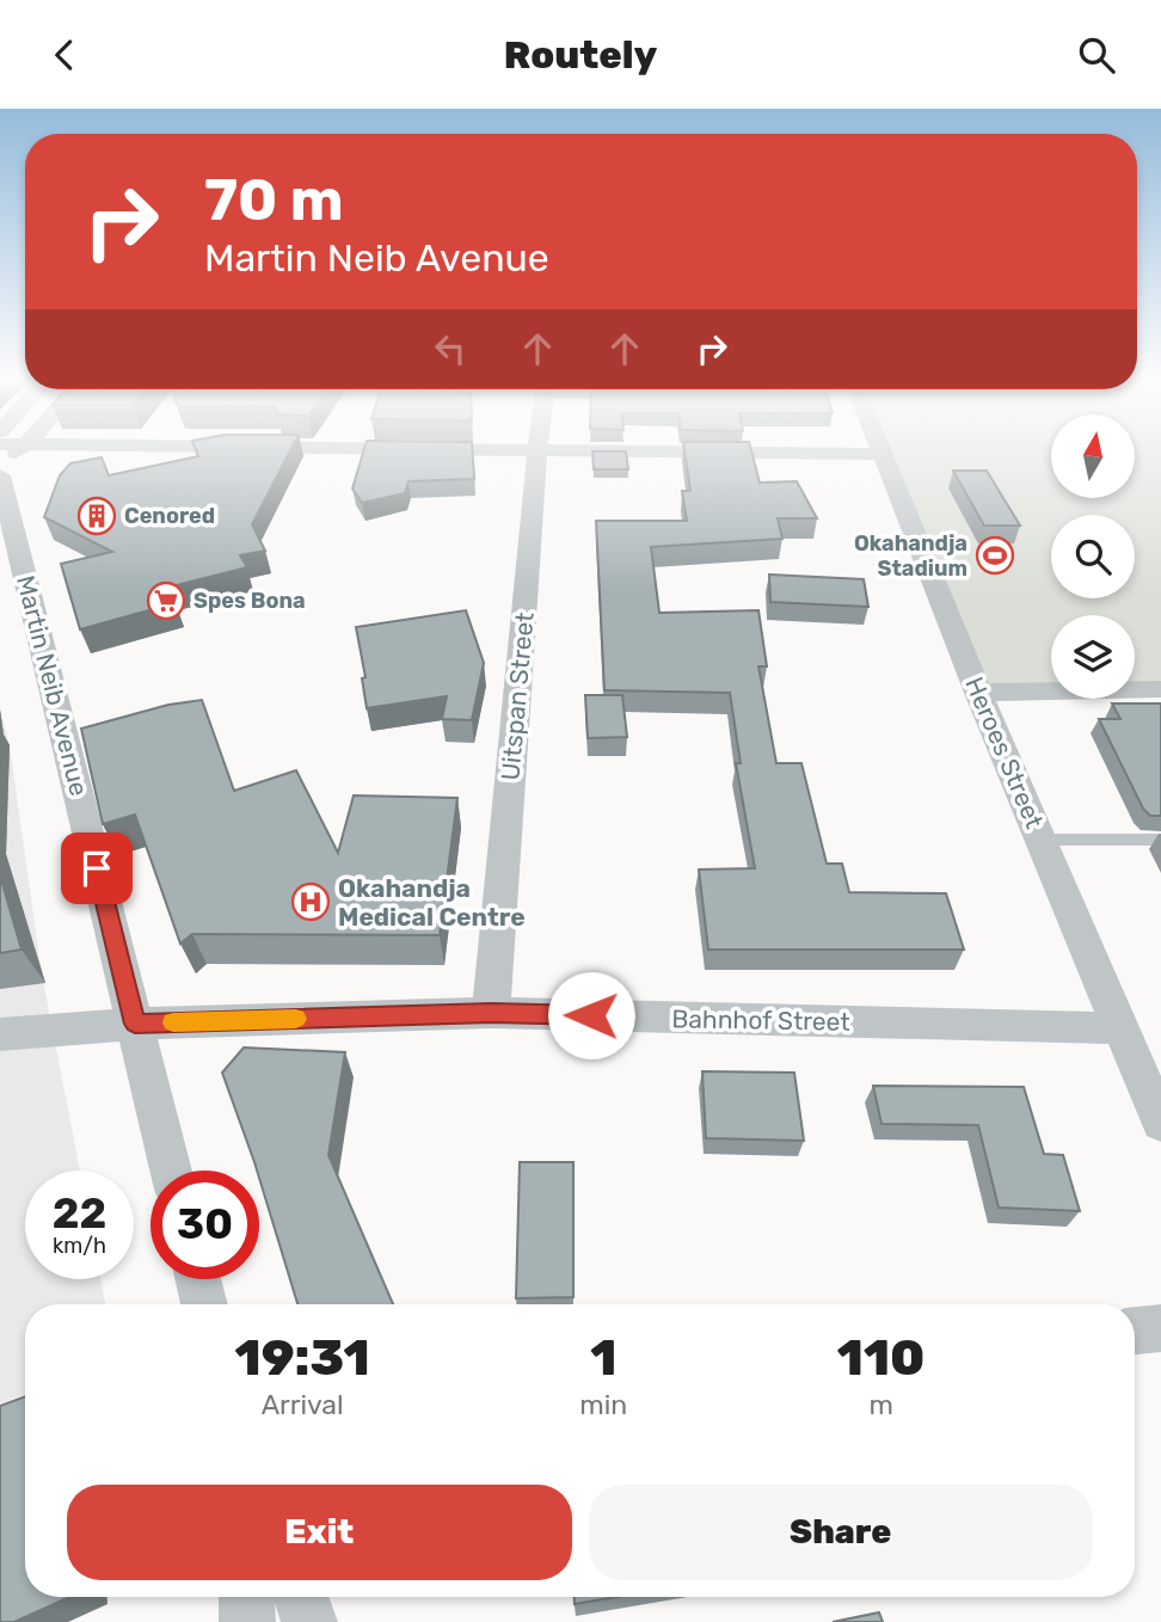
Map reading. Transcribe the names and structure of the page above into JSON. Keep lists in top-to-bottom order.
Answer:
{
  "streets": {
    "street": [
      "Martin Neib Avenue",
      "Uitspan Street",
      "Heroes Street",
      "Bahnhof Street"
    ]
  },
  "crossings": [
    ["Martin Neib Avenue", "Bahnhof Street"],
    ["Uitspan Street", "Bahnhof Street"],
    ["Heroes Street", "Bahnhof Street"]
  ],
  "places": {
    "building": ["Cenored"],
    "sports": ["Okahandja Stadium"],
    "supermarket": ["Spes Bona"],
    "hospital": ["Okahandja Medical Centre"]
  },
  "north": "top",
  "page": {
    "header": "Routely",
    "turn": ["70 m", "Martin Neib Avenue"],
    "speed": "22 km/h",
    "limit": "30",
    "eta": [
      "19:31",
      "Arrival",
      "1",
      "min",
      "110",
      "m"
    ],
    "buttons": ["Exit", "Share"]
  }
}
